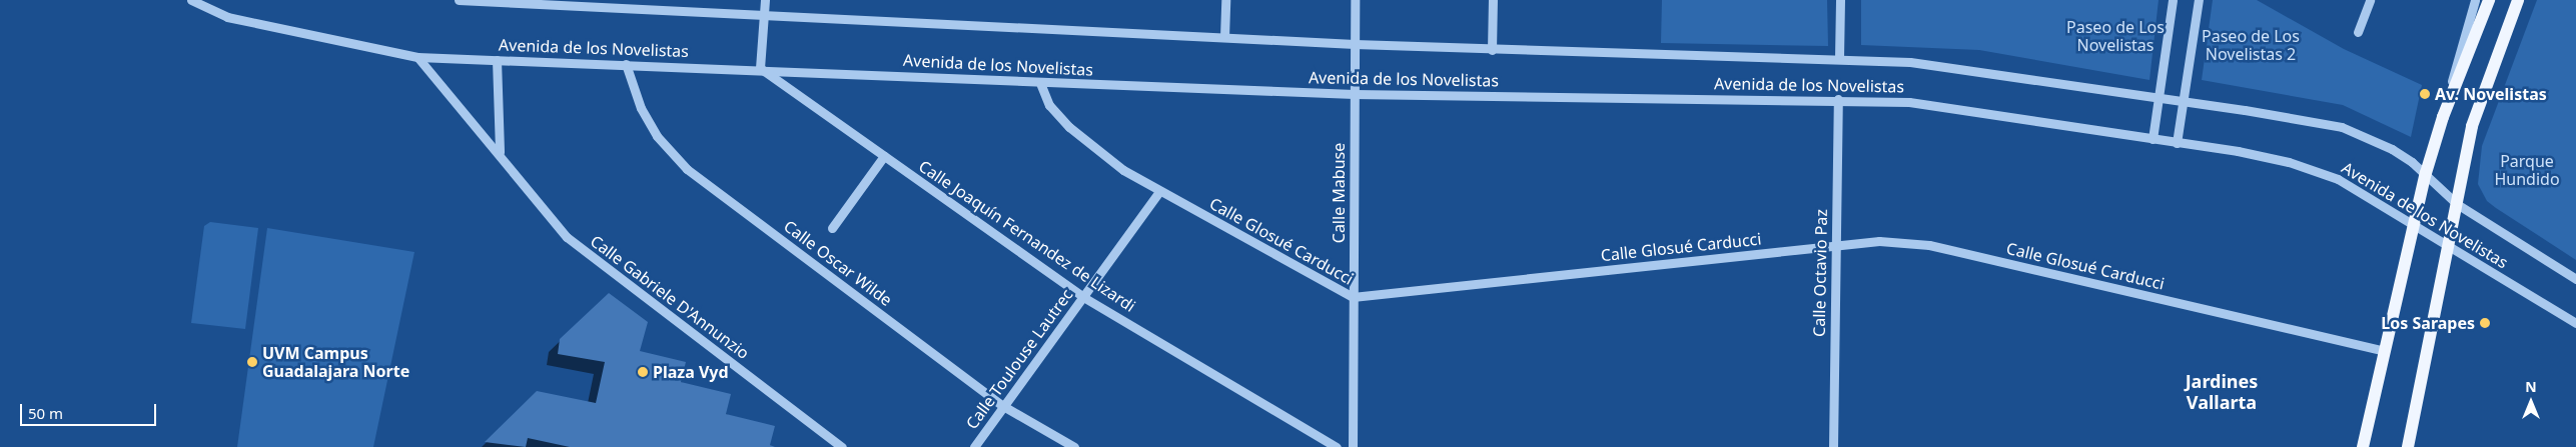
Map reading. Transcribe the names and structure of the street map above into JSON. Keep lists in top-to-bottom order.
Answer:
{
  "streets": {
    "street": [
      "Avenida de los Novelistas",
      "Calle Mabuse",
      "Calle Joaquín Fernandez de Lizardi",
      "Calle Glosué Carducci",
      "Calle Oscar Wilde",
      "Calle Octavio Paz",
      "Calle Gabriele D'Annunzio",
      "Calle Toulouse Lautrec"
    ]
  },
  "crossings": [
    ["Avenida de los Novelistas", "Calle Mabuse"],
    ["Avenida de los Novelistas", "Calle Joaquín Fernandez de Lizardi"],
    ["Avenida de los Novelistas", "Calle Glosué Carducci"],
    ["Avenida de los Novelistas", "Calle Oscar Wilde"],
    ["Avenida de los Novelistas", "Calle Octavio Paz"],
    ["Avenida de los Novelistas", "Calle Gabriele D'Annunzio"],
    ["Calle Mabuse", "Calle Glosué Carducci"],
    ["Calle Joaquín Fernandez de Lizardi", "Calle Toulouse Lautrec"],
    ["Calle Glosué Carducci", "Calle Octavio Paz"],
    ["Calle Glosué Carducci", "Calle Toulouse Lautrec"],
    ["Calle Oscar Wilde", "Calle Toulouse Lautrec"]
  ],
  "districts": ["Jardines Vallarta"],
  "parks": ["Paseo de Los Novelistas", "Paseo de Los Novelistas 2", "Parque Hundido"],
  "places": [
    "Av. Novelistas",
    "Los Sarapes",
    "UVM Campus Guadalajara Norte",
    "Plaza Vyd"
  ],
  "scale_bar": "50 m",
  "north": "top"
}
